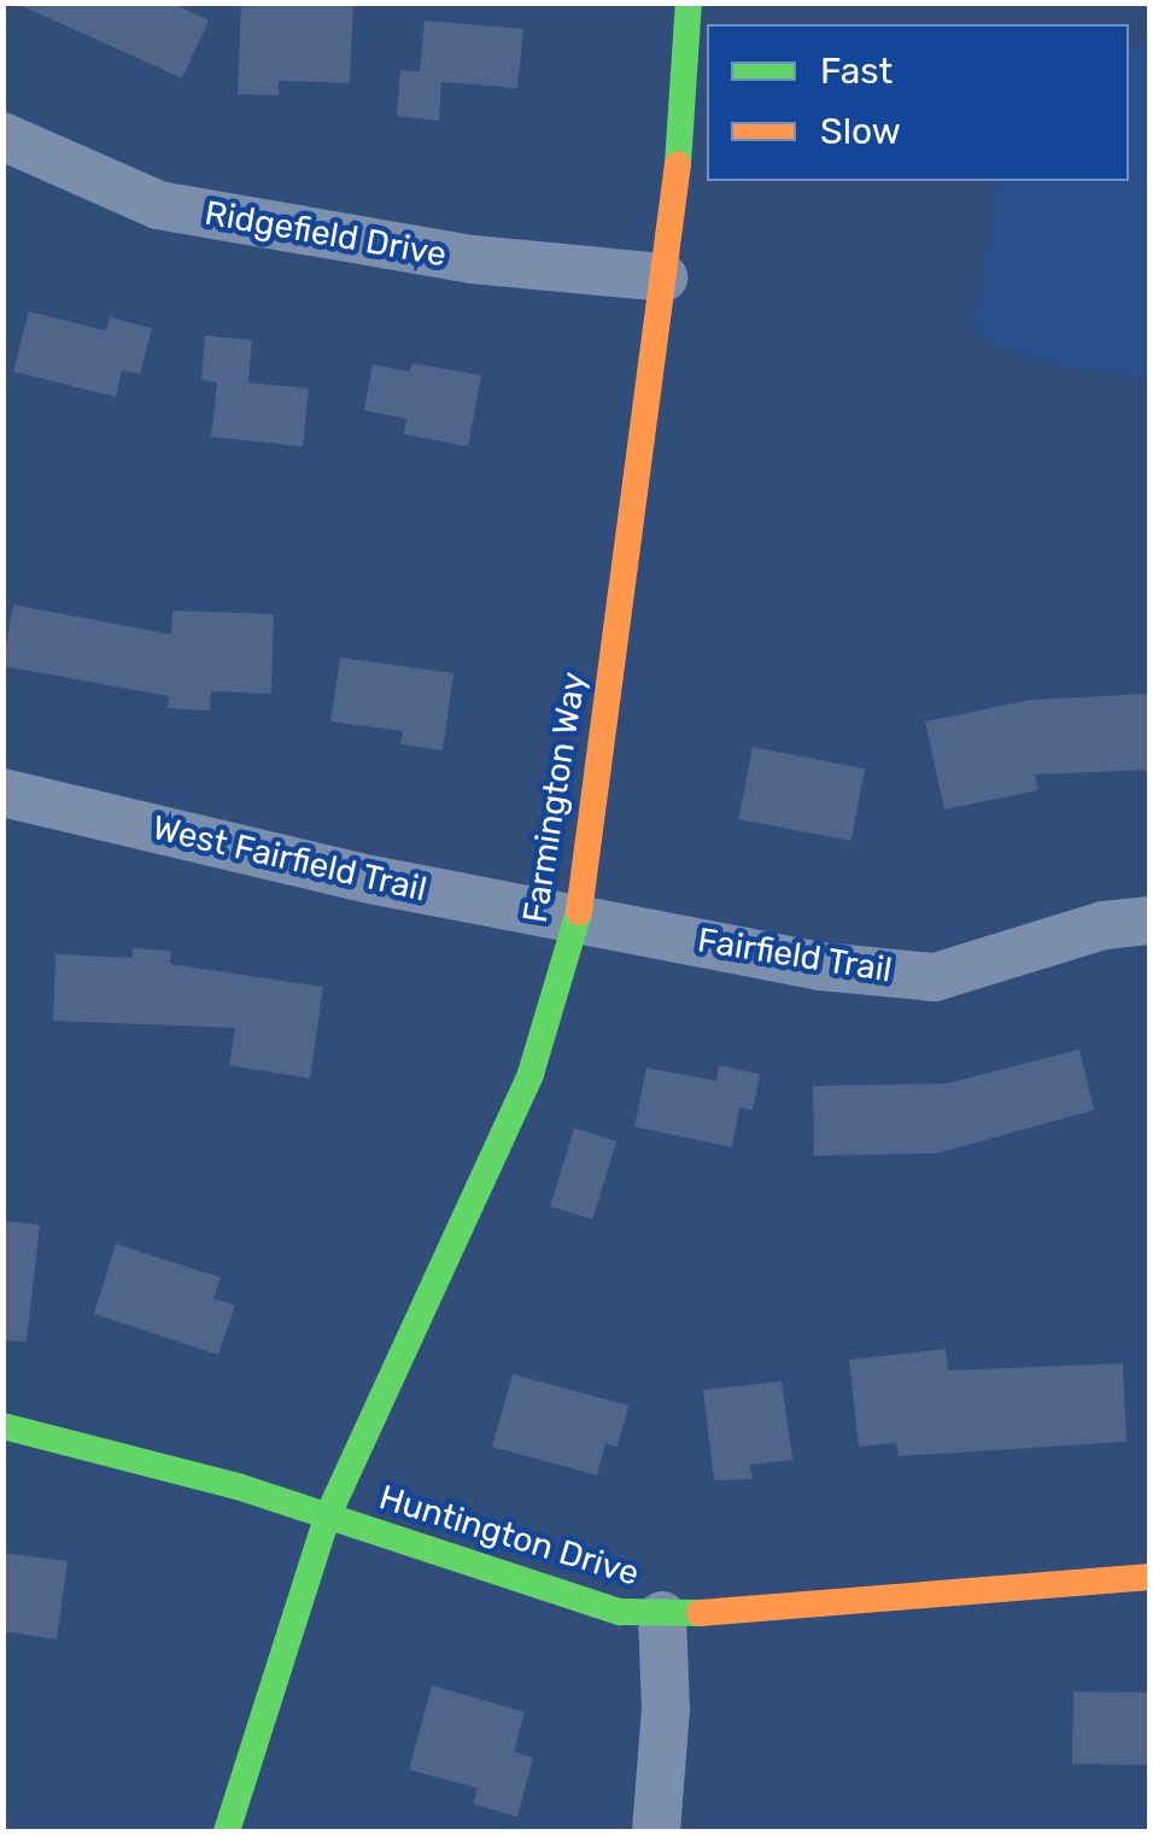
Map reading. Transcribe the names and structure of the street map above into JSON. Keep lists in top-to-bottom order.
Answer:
{
  "streets": {
    "street": [
      "Ridgefield Drive",
      "Farmington Way",
      "West Fairfield Trail",
      "Fairfield Trail",
      "Huntington Drive"
    ]
  },
  "crossings": [
    ["Ridgefield Drive", "Farmington Way"],
    ["Farmington Way", "West Fairfield Trail"],
    ["Farmington Way", "Fairfield Trail"],
    ["Farmington Way", "Huntington Drive"],
    ["West Fairfield Trail", "Fairfield Trail"]
  ],
  "legend": ["Fast", "Slow"]
}
